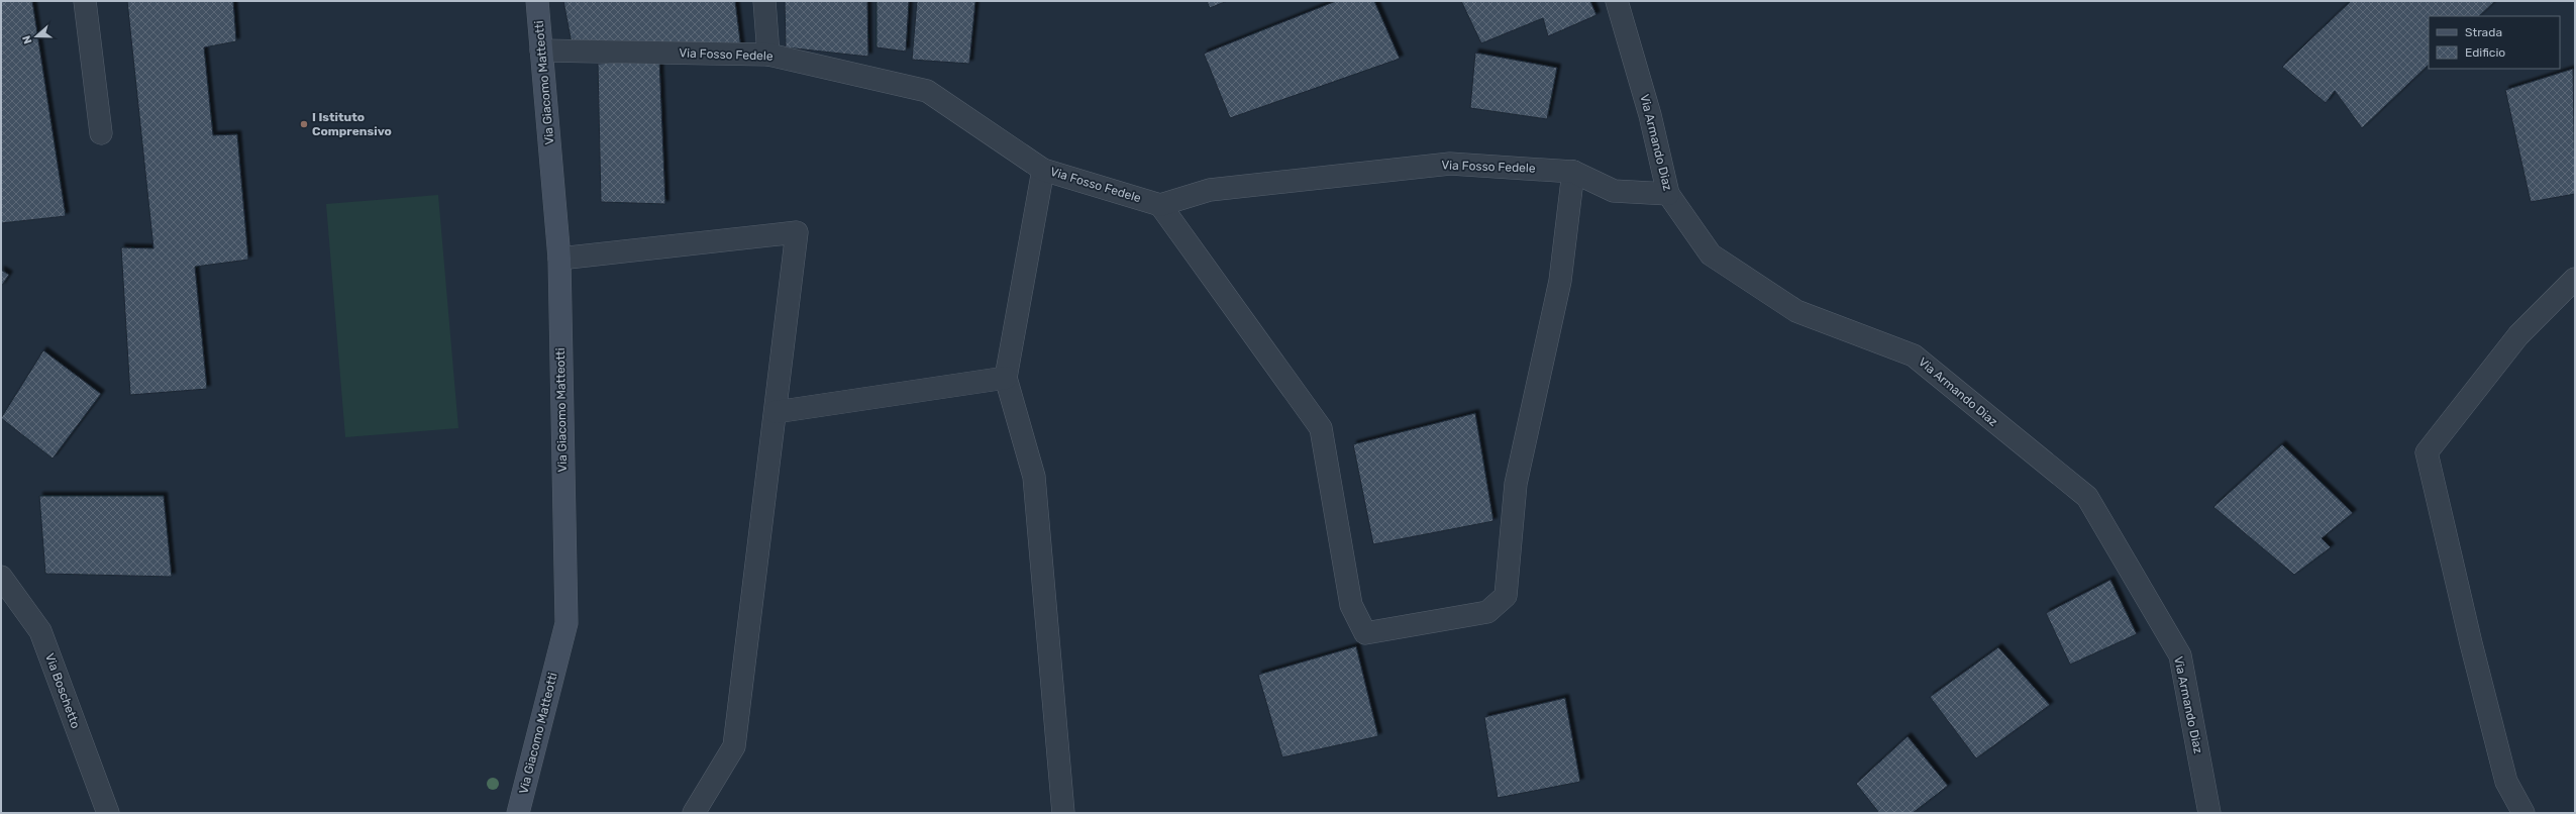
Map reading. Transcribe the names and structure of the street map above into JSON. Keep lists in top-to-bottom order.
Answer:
{
  "streets": {
    "street": [
      "Via Fosso Fedele",
      "Via Giacomo Matteotti",
      "Via Armando Diaz",
      "Via Boschetto"
    ]
  },
  "crossings": [
    ["Via Fosso Fedele", "Via Giacomo Matteotti"],
    ["Via Fosso Fedele", "Via Armando Diaz"]
  ],
  "places": ["I Istituto Comprensivo"],
  "legend": ["Strada", "Edificio"],
  "north": "left"
}
